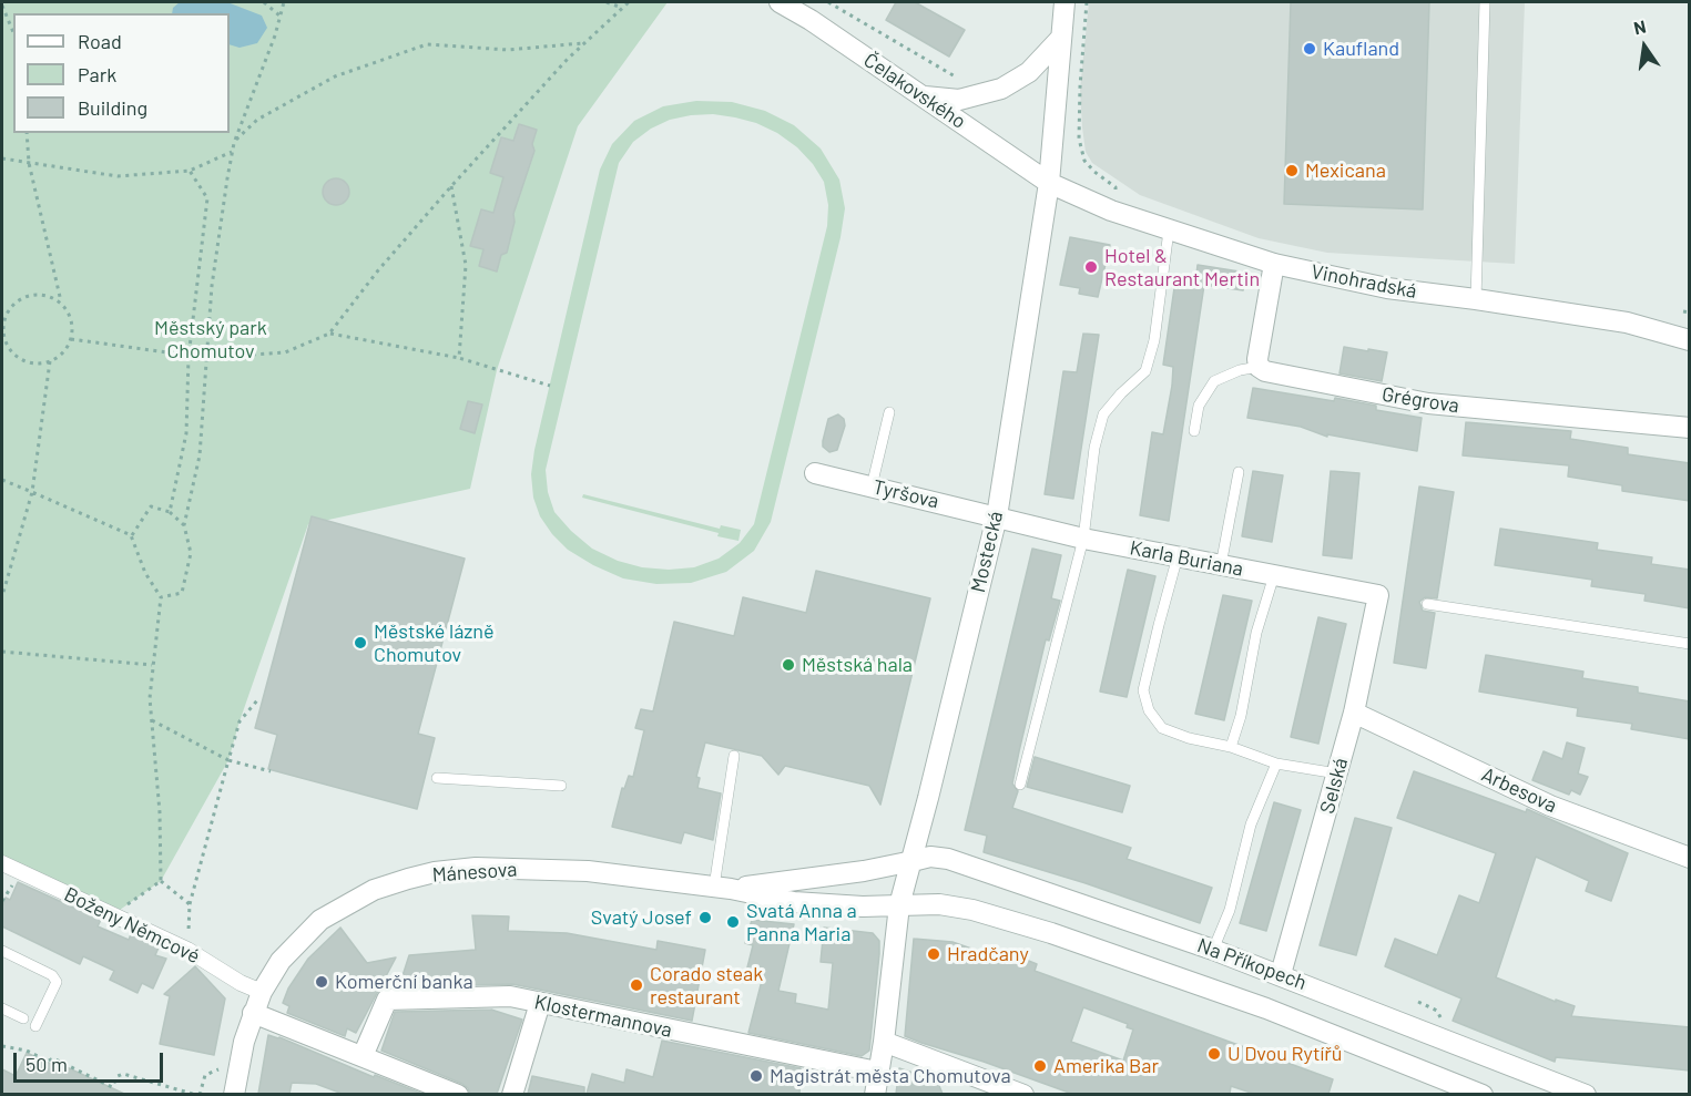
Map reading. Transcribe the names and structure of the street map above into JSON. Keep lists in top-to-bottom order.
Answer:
{
  "streets": {
    "street": [
      "Čelakovského",
      "Vinohradská",
      "Grégrova",
      "Tyršova",
      "Mostecká",
      "Karla Buriana",
      "Selská",
      "Arbesova",
      "Mánesova",
      "Boženy Němcové",
      "Na Příkopech",
      "Klostermannova"
    ]
  },
  "crossings": [
    ["Čelakovského", "Vinohradská"],
    ["Čelakovského", "Mostecká"],
    ["Vinohradská", "Mostecká"],
    ["Tyršova", "Mostecká"],
    ["Tyršova", "Karla Buriana"],
    ["Mostecká", "Karla Buriana"],
    ["Mostecká", "Mánesova"],
    ["Mostecká", "Na Příkopech"],
    ["Mostecká", "Klostermannova"],
    ["Karla Buriana", "Selská"],
    ["Selská", "Arbesova"],
    ["Selská", "Na Příkopech"],
    ["Mánesova", "Boženy Němcové"],
    ["Mánesova", "Na Příkopech"]
  ],
  "parks": ["Městský park Chomutov"],
  "places": [
    "Kaufland",
    "Mexicana",
    "Hotel & Restaurant Mertin",
    "Městské lázně Chomutov",
    "Městská hala",
    "Svatý Josef",
    "Svatá Anna a Panna Maria",
    "Hradčany",
    "Komerční banka",
    "Corado steak restaurant",
    "U Dvou Rytířů",
    "Amerika Bar",
    "Magistrát města Chomutova"
  ],
  "legend": ["Road", "Park", "Building"],
  "scale_bar": "50 m",
  "north": "top"
}
